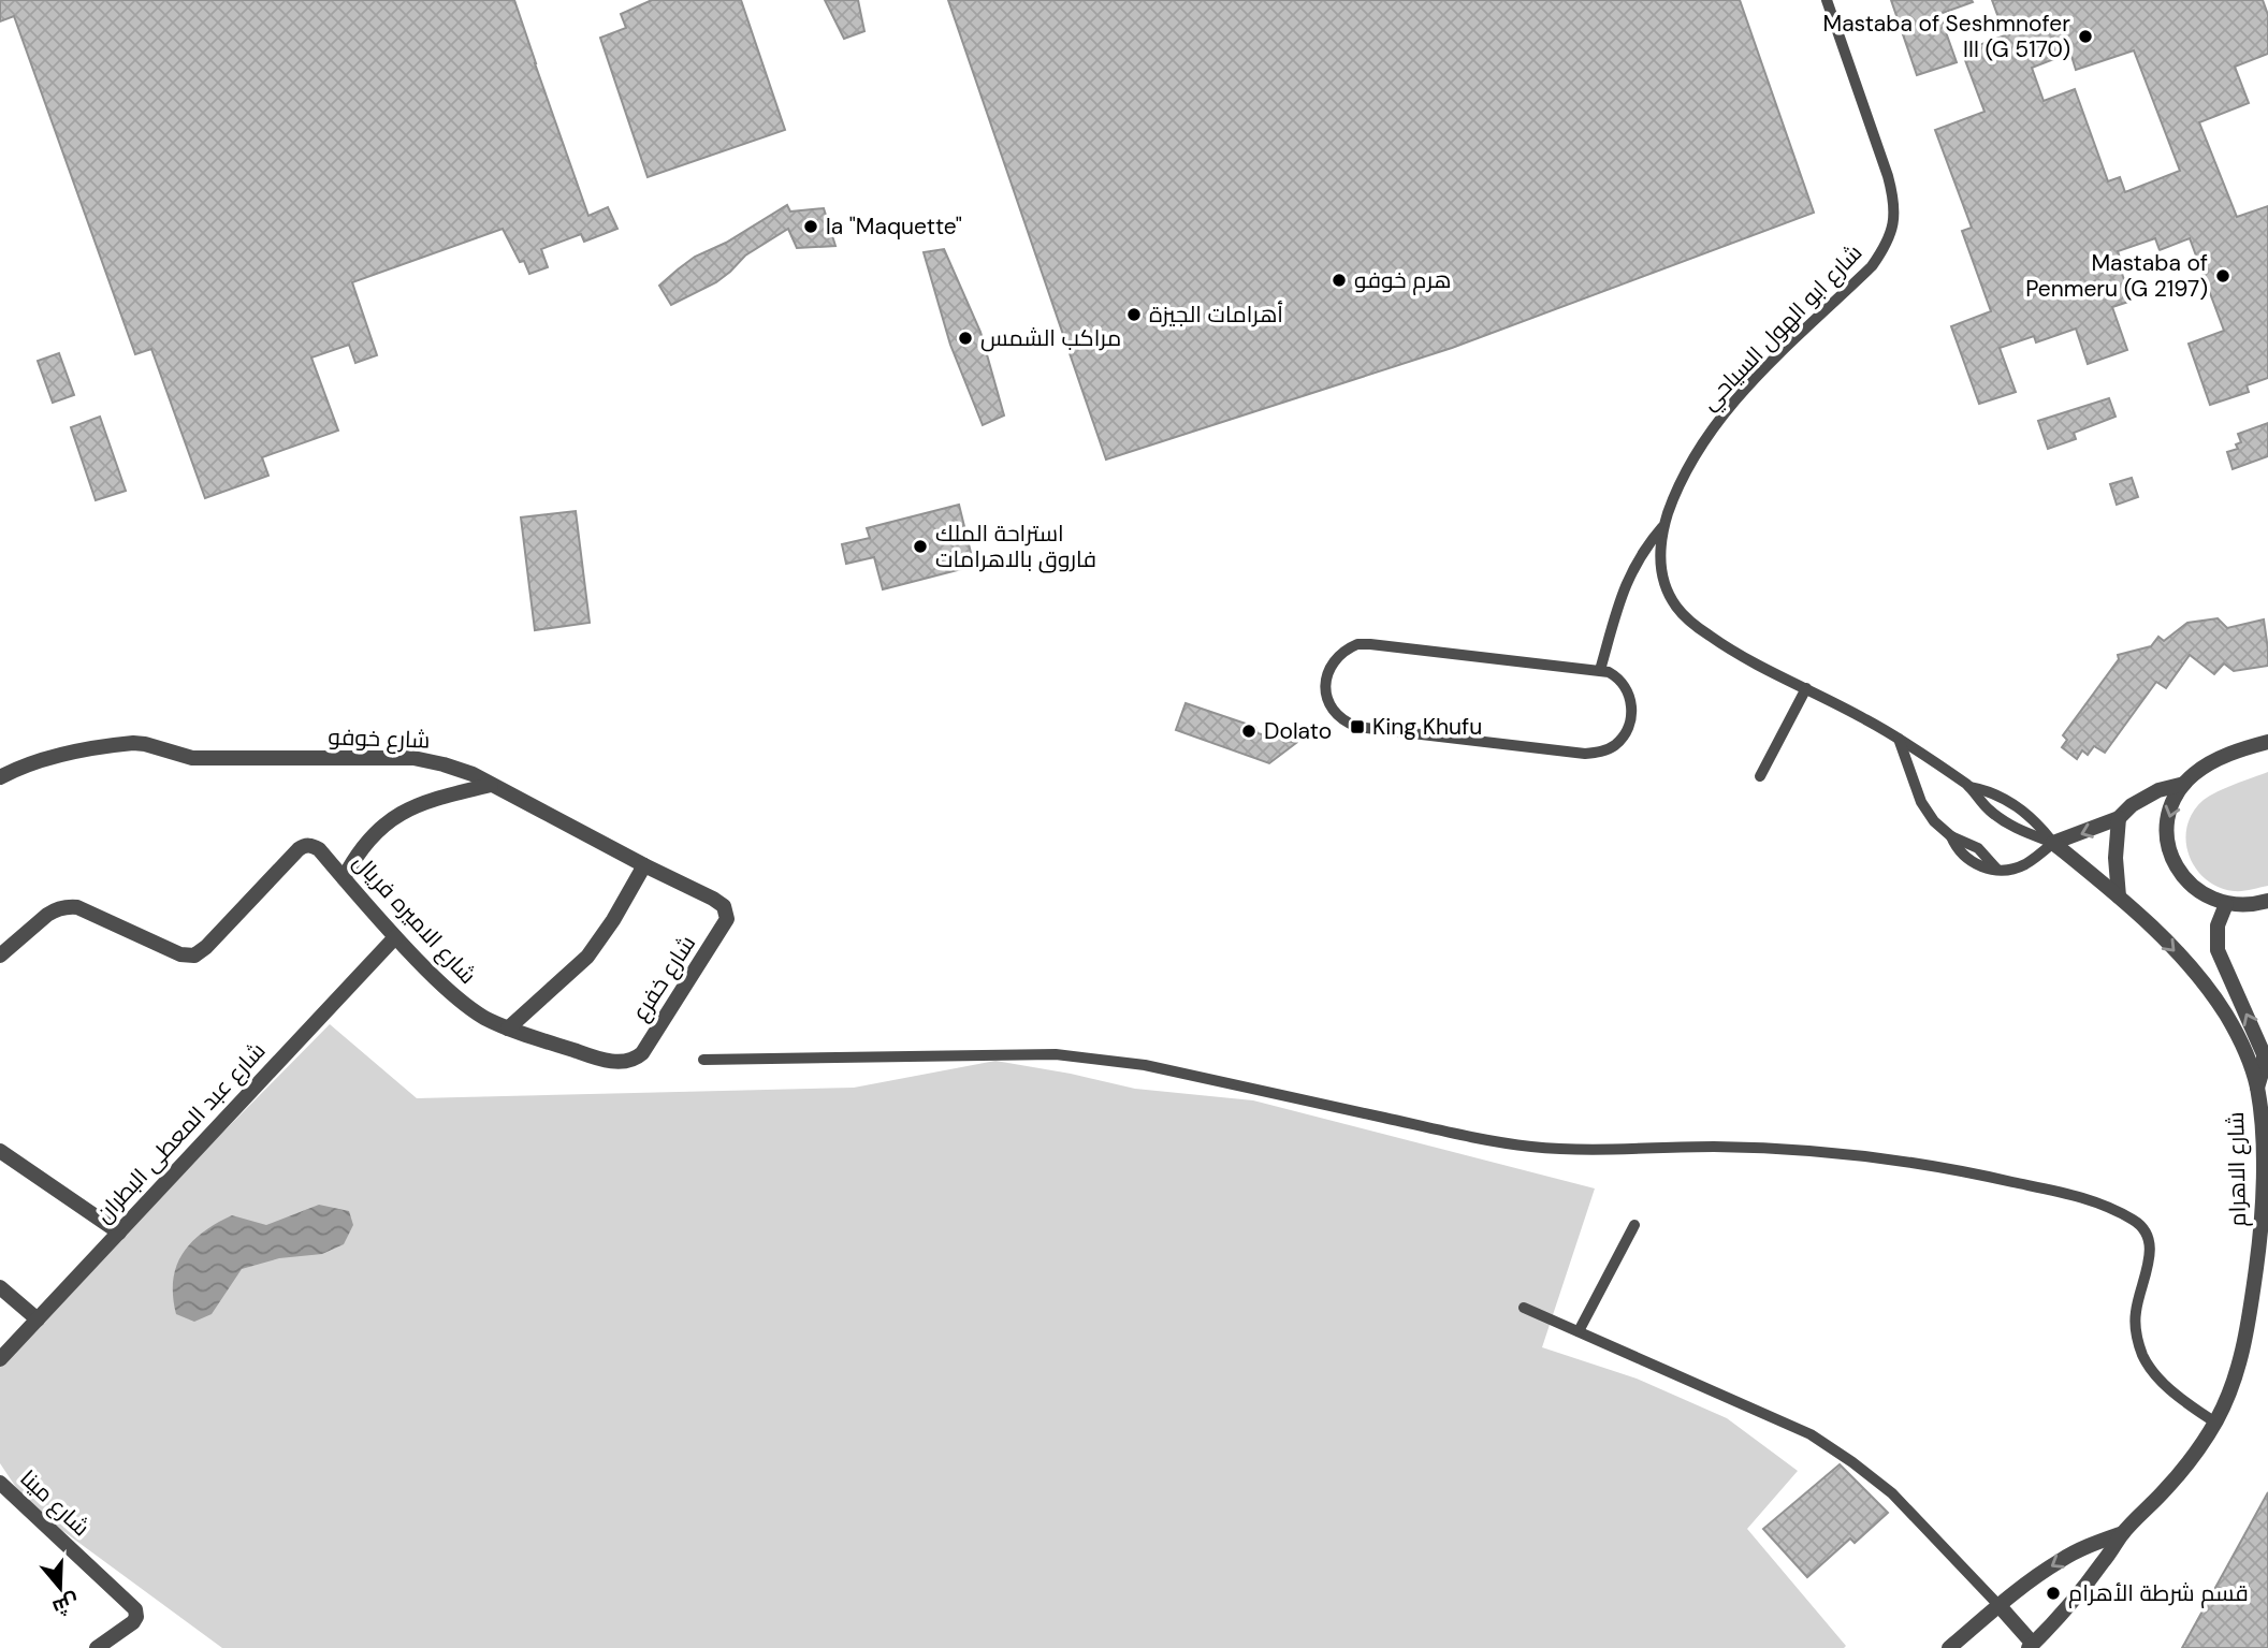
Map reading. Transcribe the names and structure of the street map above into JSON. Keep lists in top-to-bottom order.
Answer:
{
  "streets": {
    "street": [
      "شارع خوفو",
      "شارع الاميره فريال",
      "شارع خفرع",
      "شارع عبد المعطى البطران",
      "شارع الاهرام",
      "شارع مينا"
    ],
    "lane": ["شارع ابو الهول السياحي"]
  },
  "crossings": [
    ["شارع ابو الهول السياحي", "شارع الاهرام"],
    ["شارع خوفو", "شارع خفرع"],
    ["شارع الاميره فريال", "شارع خفرع"],
    ["شارع الاميره فريال", "شارع عبد المعطى البطران"]
  ],
  "places": {
    "other": [
      "Mastaba of Seshmnofer III (G 5170)",
      "la \"Maquette\"",
      "Mastaba of Penmeru (G 2197)",
      "هرم خوفو",
      "أهرامات الجيزة",
      "مراكب الشمس",
      "استراحة الملك فاروق بالاهرامات",
      "Dolato",
      "قسم شرطة الأهرام"
    ],
    "transit": ["King Khufu"]
  },
  "north": "bottom"
}
